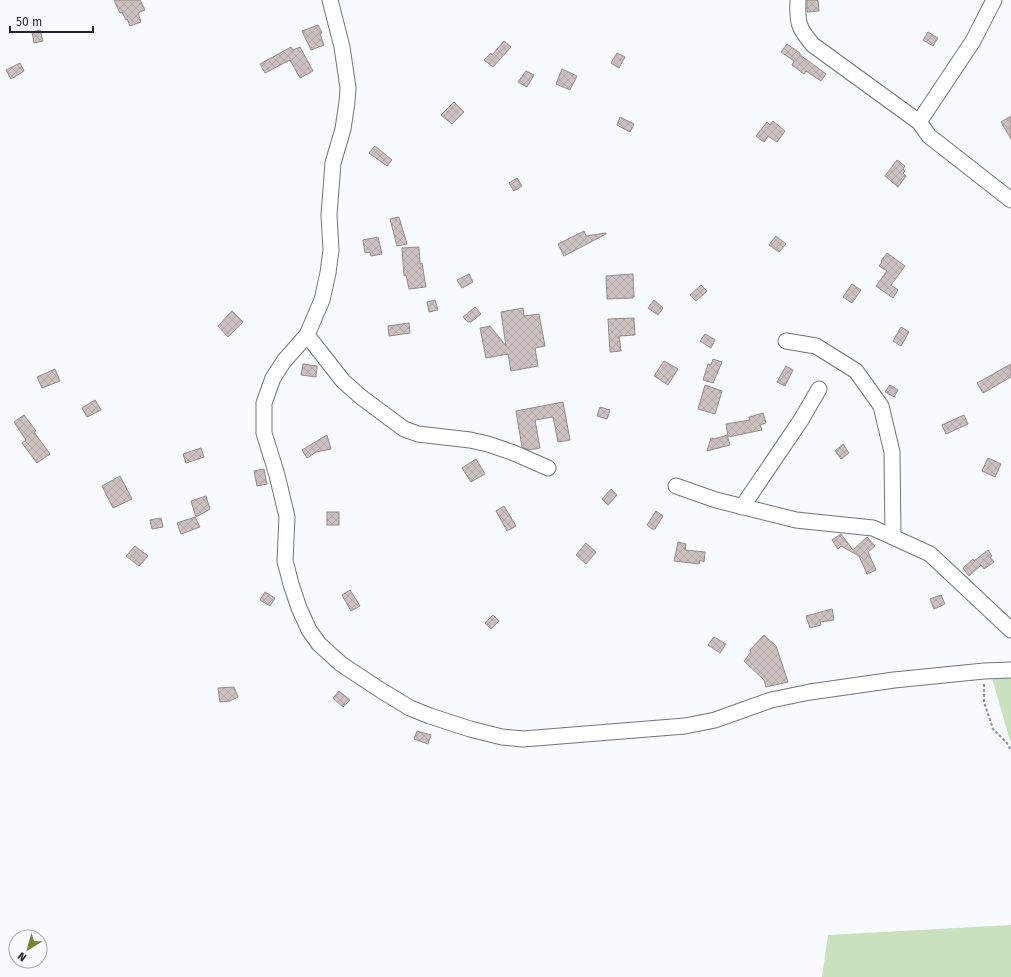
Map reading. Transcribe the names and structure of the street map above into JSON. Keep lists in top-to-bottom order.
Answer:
{
  "scale_bar": "50 m",
  "north": "bottom left"
}
